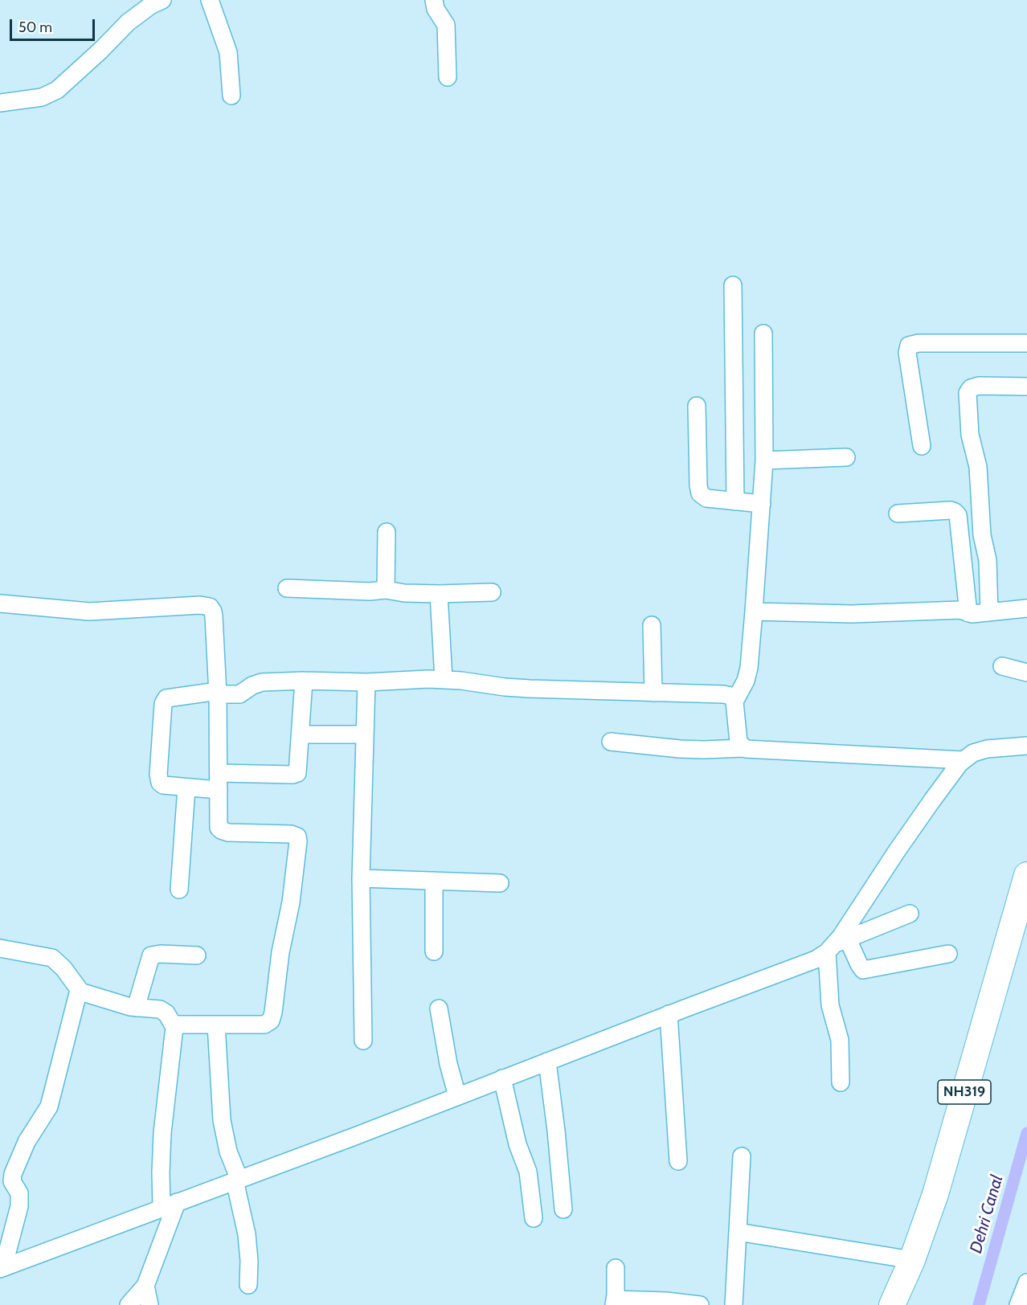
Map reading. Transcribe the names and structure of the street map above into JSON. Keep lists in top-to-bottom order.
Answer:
{
  "streets": {
    "highway": ["NH319"]
  },
  "water": ["Dehri Canal"],
  "scale_bar": "50 m"
}
